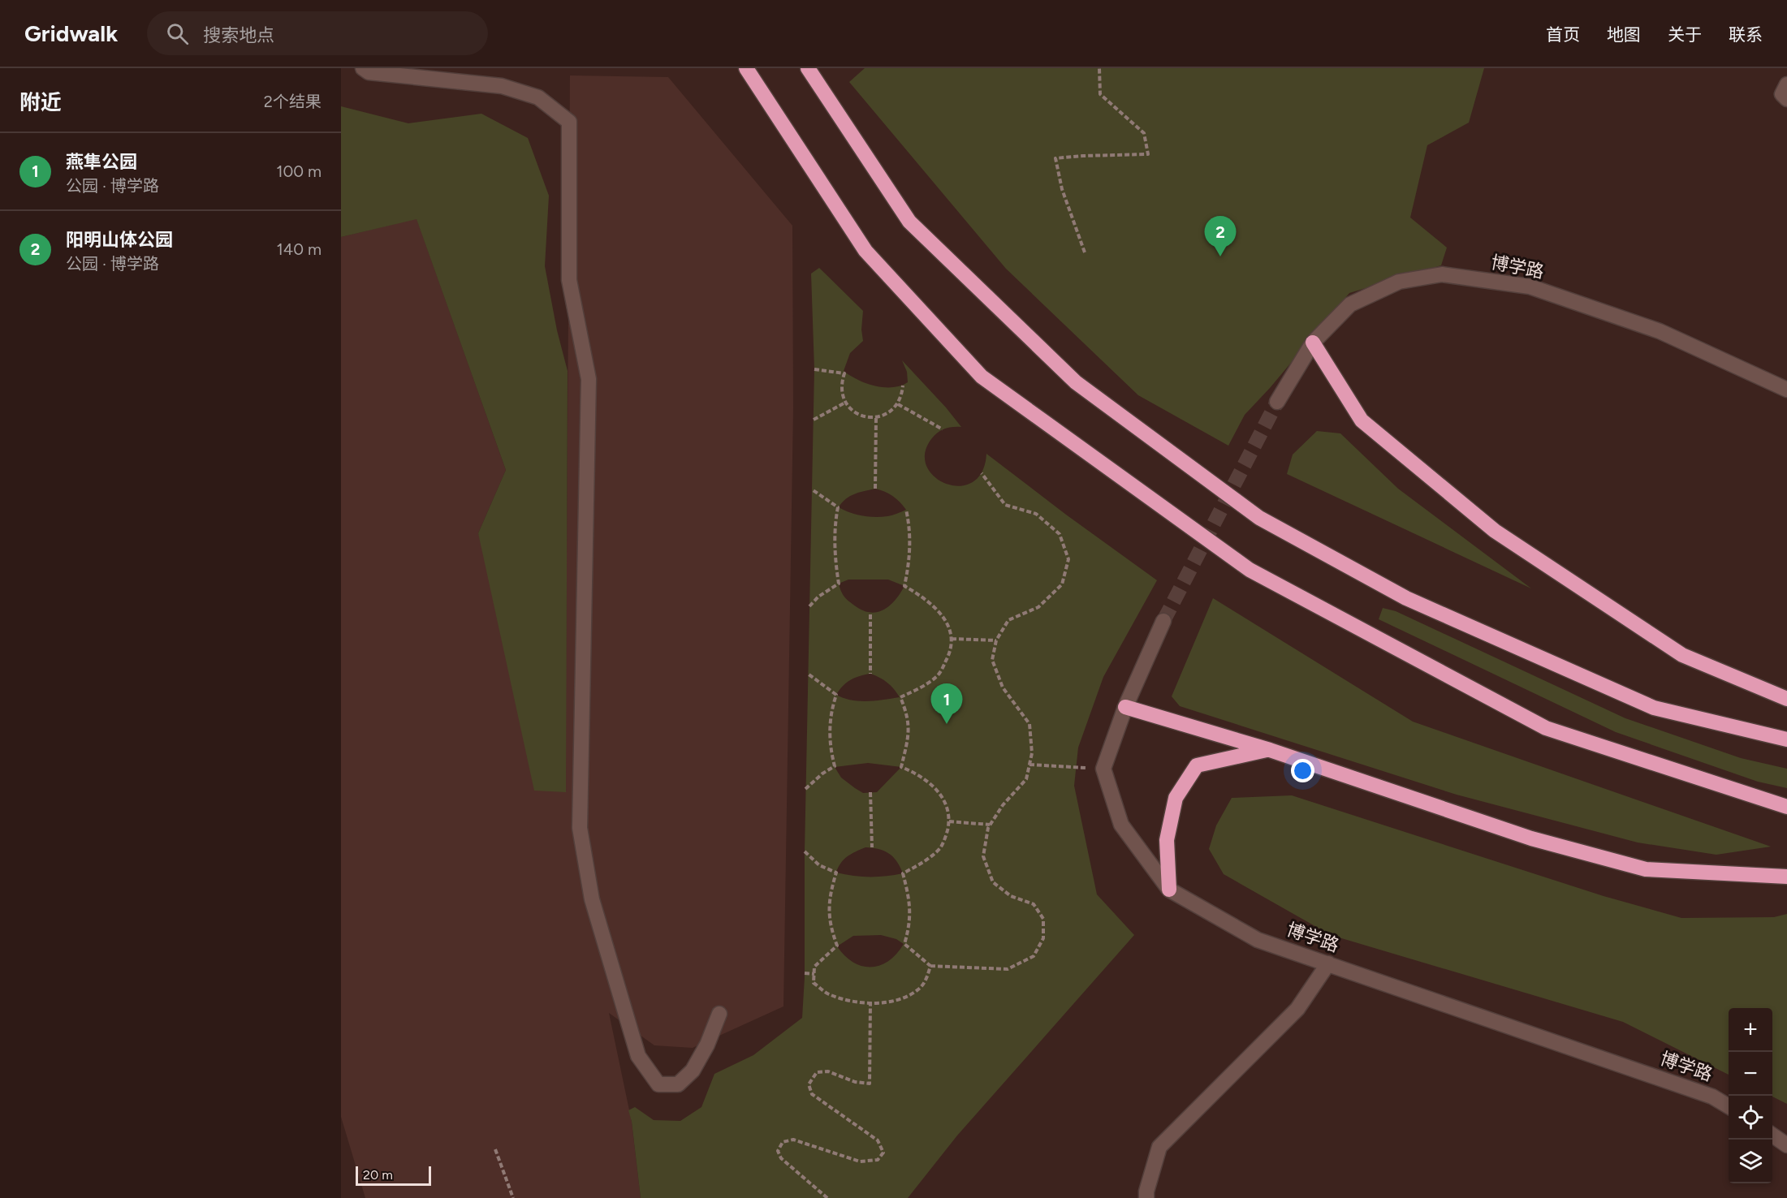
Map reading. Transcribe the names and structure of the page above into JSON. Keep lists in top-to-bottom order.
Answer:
{
  "streets": {
    "street": ["博学路"]
  },
  "scale_bar": "20 m",
  "page": {
    "header": "Gridwalk",
    "search": "搜索地点",
    "nav": [
      "首页",
      "地图",
      "关于",
      "联系"
    ],
    "heading": ["附近", "2个结果"],
    "list": [
      {
        "mark": "1",
        "name": "燕隼公园",
        "note": "公园 · 博学路",
        "value": "100 m"
      },
      {
        "mark": "2",
        "name": "阳明山体公园",
        "note": "公园 · 博学路",
        "value": "140 m"
      }
    ],
    "pins": ["2", "1"],
    "map_buttons": ["+", "−"],
    "scale": "20 m"
  }
}
